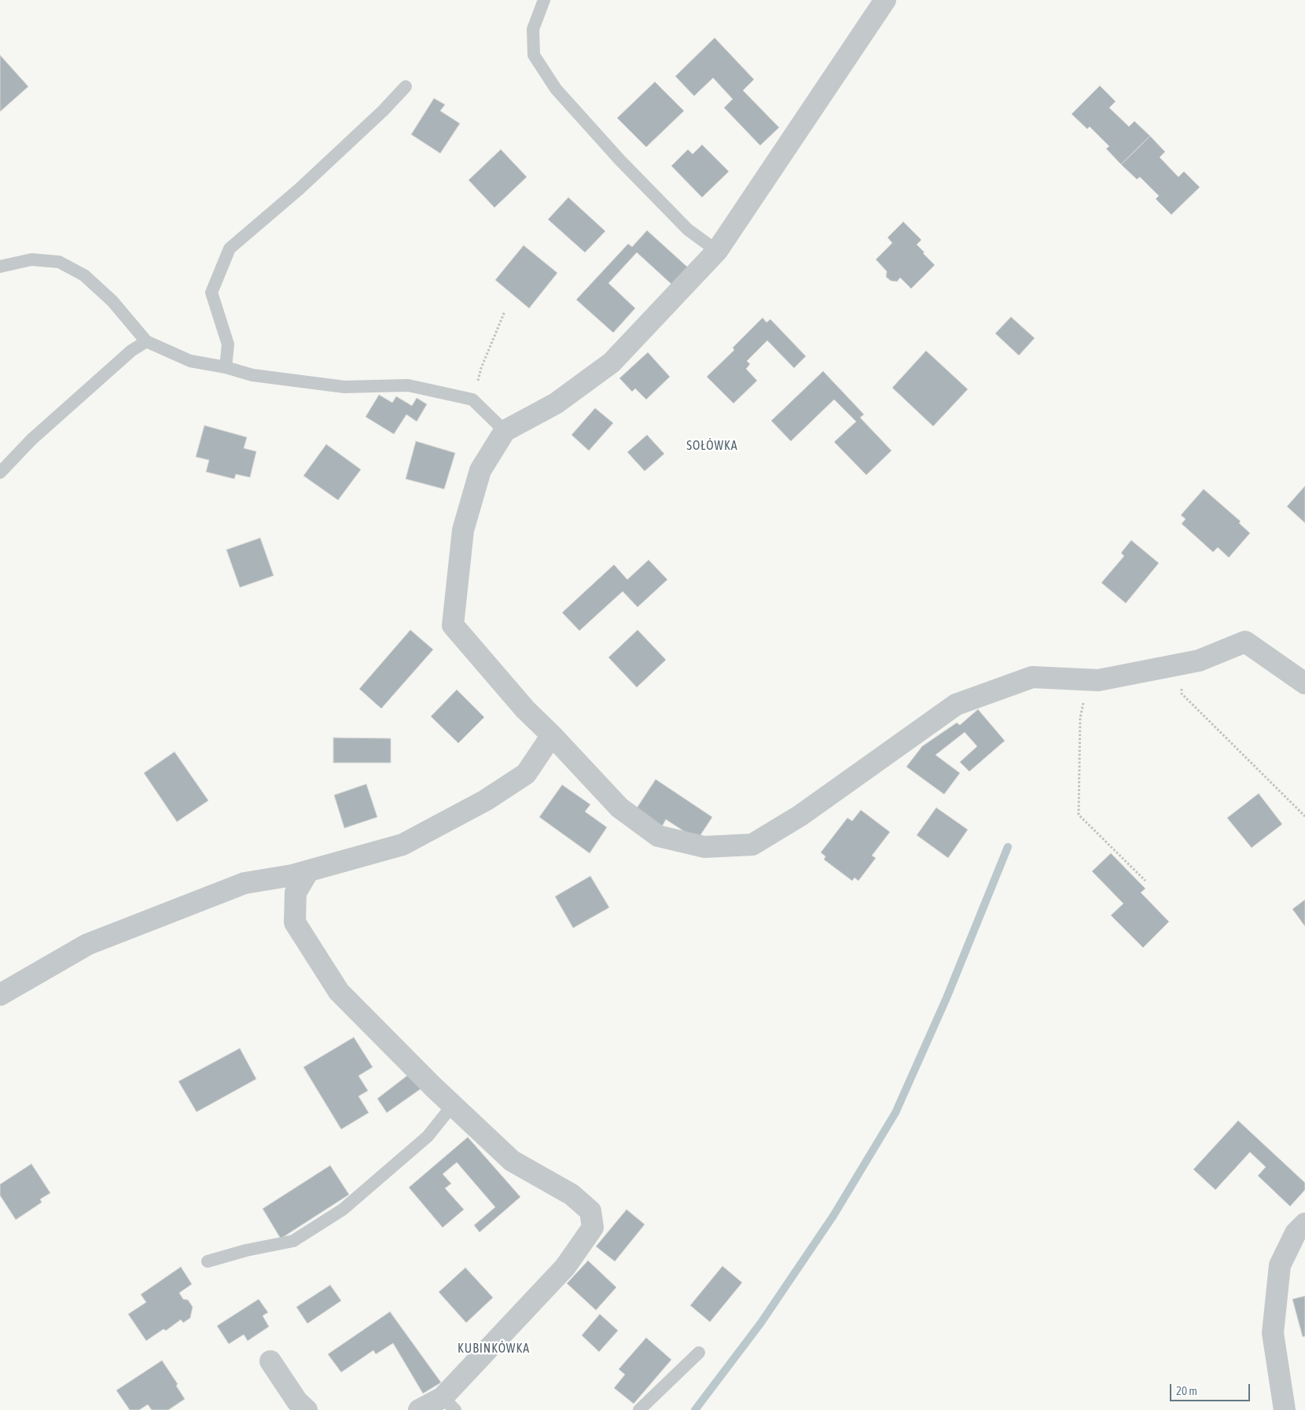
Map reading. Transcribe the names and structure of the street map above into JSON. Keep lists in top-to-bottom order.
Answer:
{
  "districts": ["SOŁÓWKA", "KUBINKÓWKA"],
  "scale_bar": "20 m"
}
